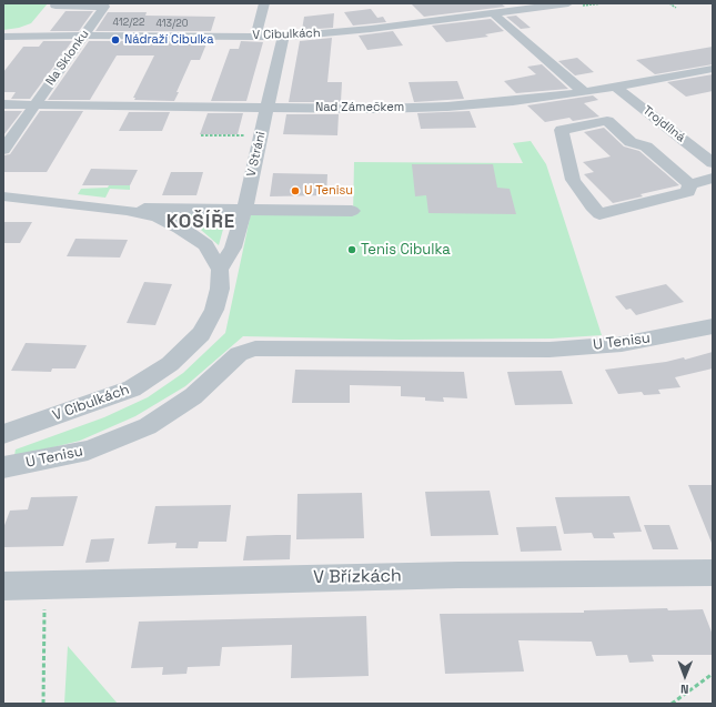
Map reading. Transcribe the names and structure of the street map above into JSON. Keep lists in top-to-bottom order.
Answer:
{
  "streets": {
    "street": [
      "V Cibulkách",
      "Na Sklonku",
      "Nad Zámečkem",
      "Trojdílná",
      "V Stráni",
      "U Tenisu",
      "V Břízkách"
    ]
  },
  "crossings": [
    ["V Cibulkách", "Na Sklonku"],
    ["V Cibulkách", "V Stráni"],
    ["Na Sklonku", "Nad Zámečkem"],
    ["Nad Zámečkem", "Trojdílná"],
    ["Nad Zámečkem", "V Stráni"]
  ],
  "districts": ["KOŠÍŘE"],
  "places": ["Nádraží Cibulka", "U Tenisu", "Tenis Cibulka"],
  "house_numbers": ["412/22", "413/20"],
  "north": "bottom"
}
